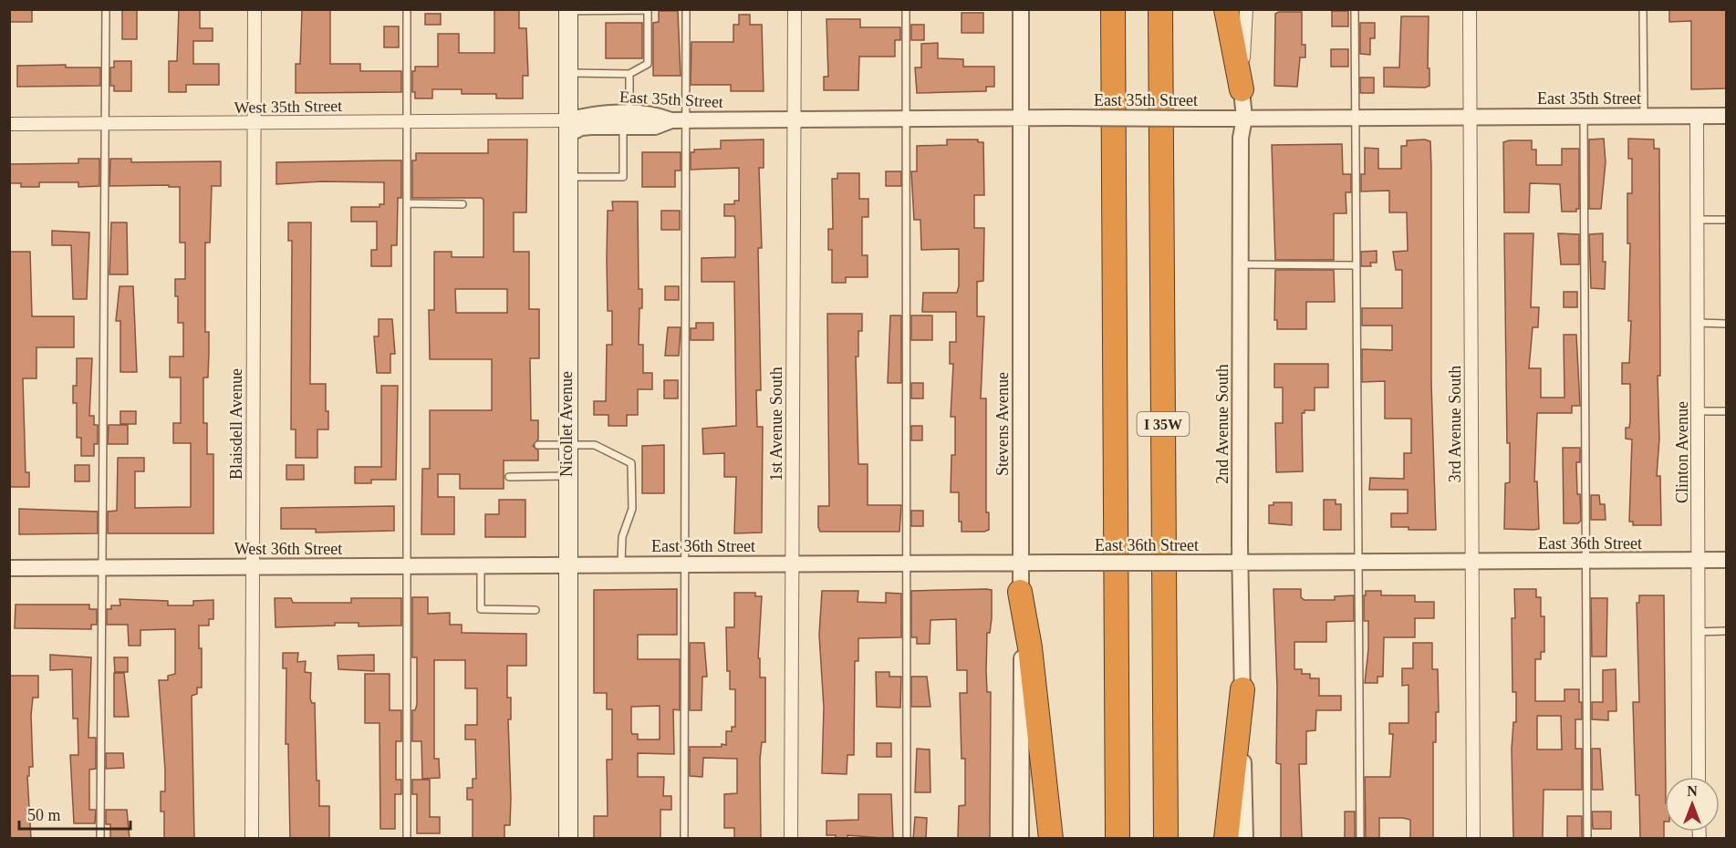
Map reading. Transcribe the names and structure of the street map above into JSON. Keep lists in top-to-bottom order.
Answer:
{
  "streets": {
    "highway": ["I 35W"],
    "main road": ["Nicollet Avenue"],
    "street": [
      "East 35th Street",
      "West 35th Street",
      "Blaisdell Avenue",
      "1st Avenue South",
      "Stevens Avenue",
      "2nd Avenue South",
      "3rd Avenue South",
      "Clinton Avenue",
      "East 36th Street",
      "West 36th Street"
    ]
  },
  "crossings": [
    ["East 35th Street", "West 35th Street"],
    ["East 35th Street", "Nicollet Avenue"],
    ["East 35th Street", "1st Avenue South"],
    ["East 35th Street", "Stevens Avenue"],
    ["East 35th Street", "2nd Avenue South"],
    ["East 35th Street", "3rd Avenue South"],
    ["East 35th Street", "Clinton Avenue"],
    ["West 35th Street", "Blaisdell Avenue"],
    ["West 35th Street", "Nicollet Avenue"],
    ["Blaisdell Avenue", "West 36th Street"],
    ["Nicollet Avenue", "East 36th Street"],
    ["Nicollet Avenue", "West 36th Street"],
    ["1st Avenue South", "East 36th Street"],
    ["Stevens Avenue", "East 36th Street"],
    ["2nd Avenue South", "East 36th Street"],
    ["3rd Avenue South", "East 36th Street"],
    ["Clinton Avenue", "East 36th Street"],
    ["East 36th Street", "West 36th Street"]
  ],
  "scale_bar": "50 m",
  "north": "top"
}
